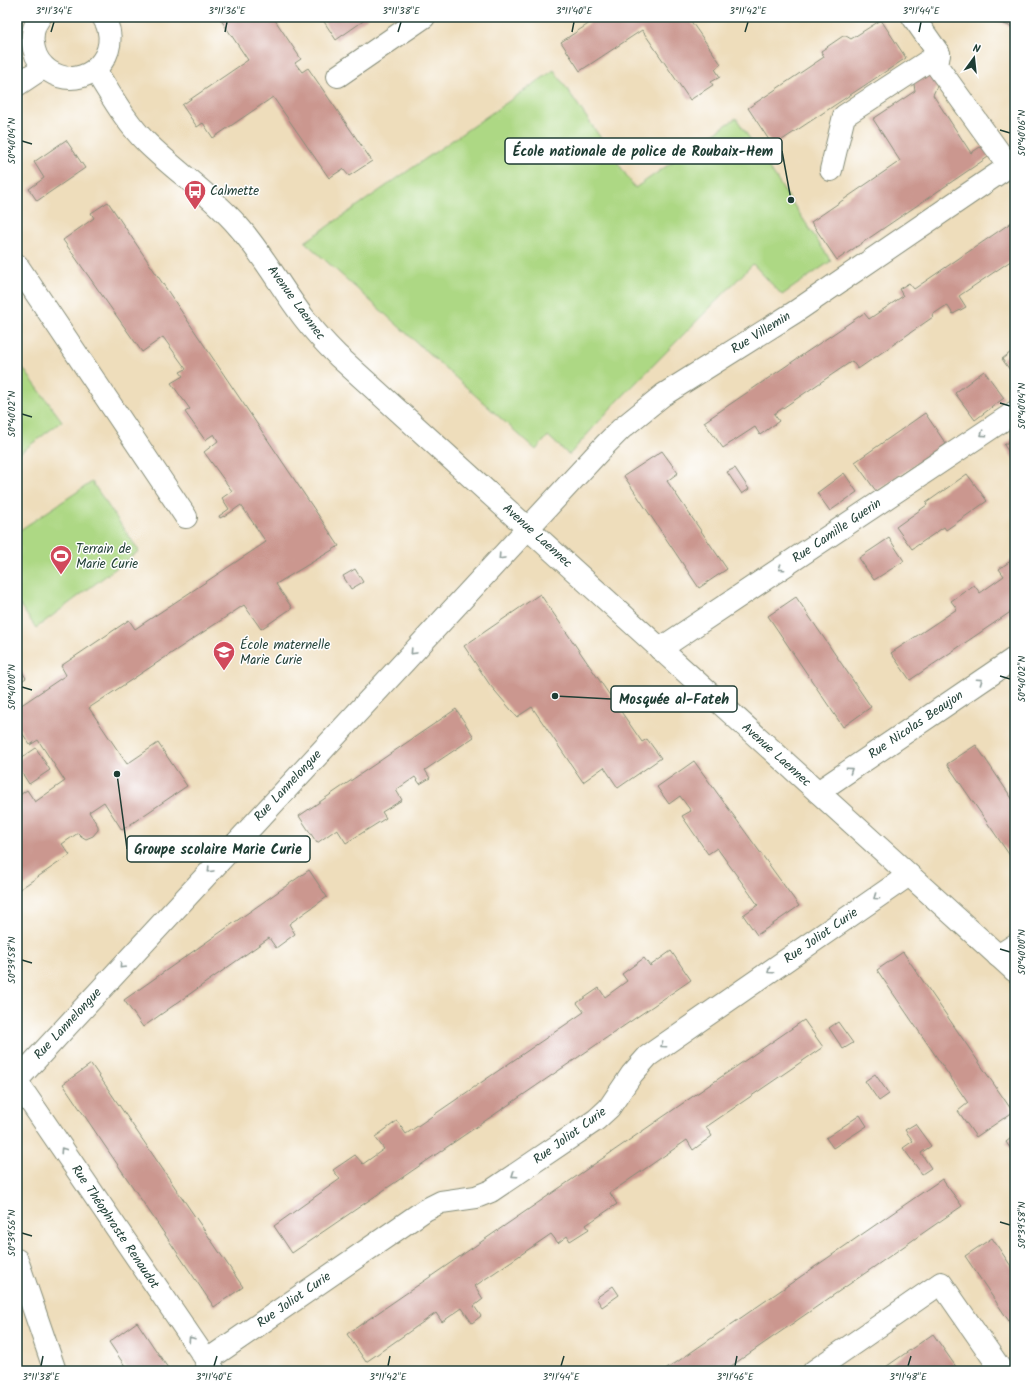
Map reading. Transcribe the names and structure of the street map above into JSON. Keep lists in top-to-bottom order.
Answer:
{
  "streets": {
    "street": [
      "Avenue Laennec",
      "Rue Villemin",
      "Rue Camille Guerin",
      "Rue Nicolas Beaujon",
      "Rue Lannelongue",
      "Rue Joliot Curie",
      "Rue Théophraste Renaudot"
    ]
  },
  "crossings": [
    ["Avenue Laennec", "Rue Villemin"],
    ["Avenue Laennec", "Rue Camille Guerin"],
    ["Avenue Laennec", "Rue Nicolas Beaujon"],
    ["Avenue Laennec", "Rue Lannelongue"],
    ["Avenue Laennec", "Rue Joliot Curie"],
    ["Rue Villemin", "Rue Lannelongue"],
    ["Rue Lannelongue", "Rue Théophraste Renaudot"],
    ["Rue Joliot Curie", "Rue Théophraste Renaudot"]
  ],
  "one_way": [
    "Rue Camille Guerin",
    "Rue Nicolas Beaujon",
    "Rue Lannelongue",
    "Rue Joliot Curie"
  ],
  "places": {
    "other": ["École nationale de police de Roubaix-Hem", "Mosquée al-Fateh", "Groupe scolaire Marie Curie"],
    "bus stop": ["Calmette"],
    "sports": ["Terrain de Marie Curie"],
    "school or university": ["École maternelle Marie Curie"]
  },
  "north": "top",
  "coordinates": [
    "3°11'34\"E",
    "3°11'36\"E",
    "3°11'38\"E",
    "3°11'40\"E",
    "3°11'42\"E",
    "3°11'44\"E",
    "50°40'06\"N",
    "50°40'04\"N",
    "50°40'02\"N",
    "50°40'00\"N",
    "50°39'58\"N",
    "50°39'56\"N",
    "3°11'46\"E",
    "3°11'48\"E"
  ]
}
